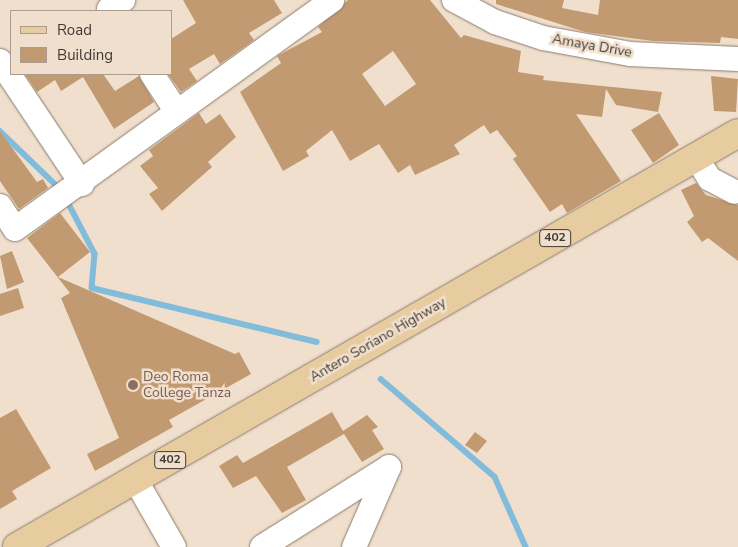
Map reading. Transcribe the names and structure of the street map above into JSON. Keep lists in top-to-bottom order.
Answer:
{
  "streets": {
    "main road": ["402", "Antero Soriano Highway"],
    "street": ["Amaya Drive"]
  },
  "places": ["Deo Roma College Tanza"],
  "legend": ["Road", "Building"]
}
